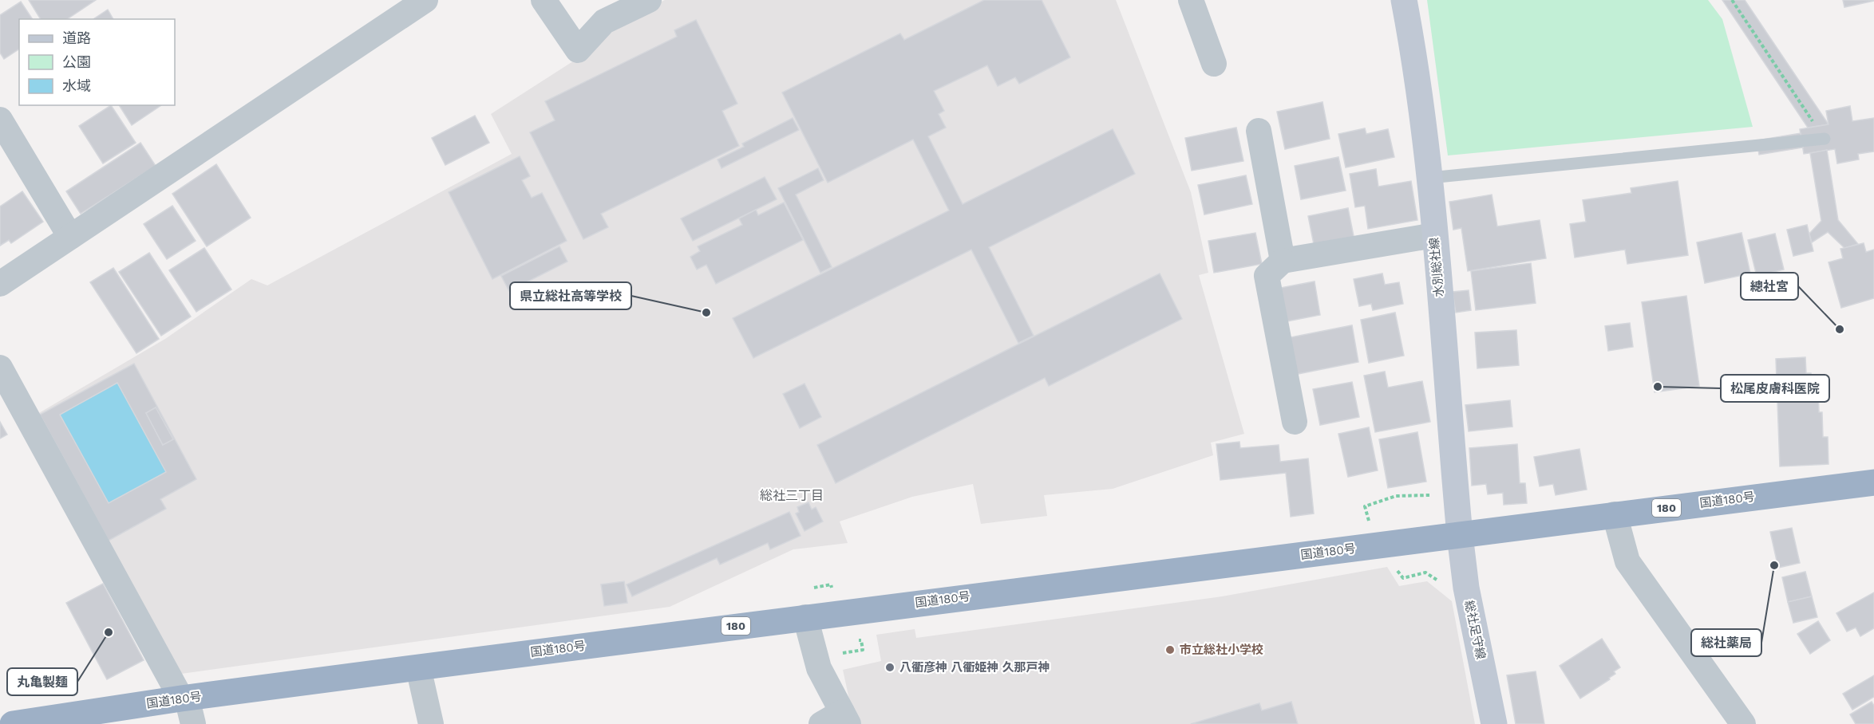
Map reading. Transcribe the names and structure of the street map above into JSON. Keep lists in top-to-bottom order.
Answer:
{
  "streets": {
    "highway": ["国道180号", "180"],
    "main road": ["水別総社線", "総社足守線"]
  },
  "crossings": [
    ["水別総社線", "国道180号"],
    ["水別総社線", "総社足守線"],
    ["国道180号", "総社足守線"]
  ],
  "districts": ["総社三丁目"],
  "places": [
    "県立総社高等学校",
    "總社宮",
    "松尾皮膚科医院",
    "総社薬局",
    "丸亀製麺",
    "市立総社小学校",
    "八衢彦神 八衢姫神 久那戸神"
  ],
  "legend": ["道路", "公園", "水域"]
}
